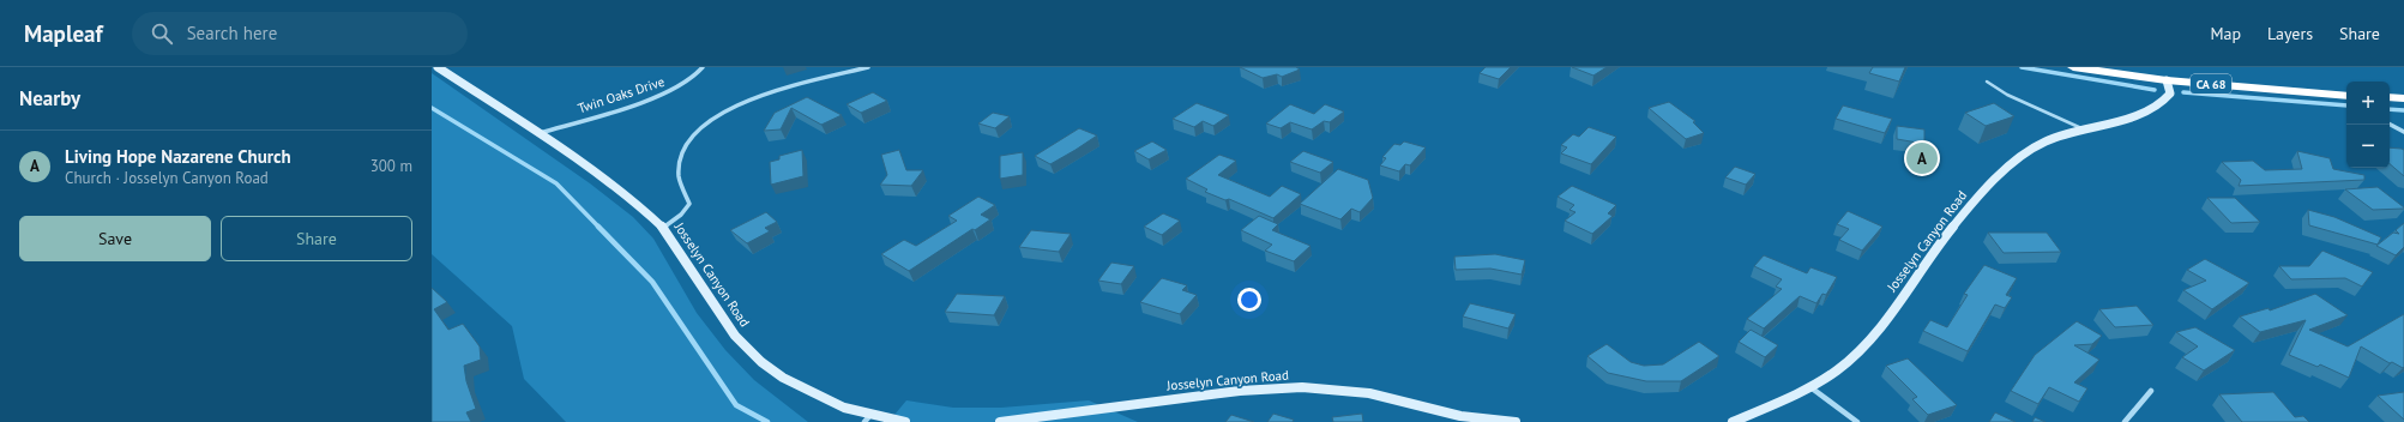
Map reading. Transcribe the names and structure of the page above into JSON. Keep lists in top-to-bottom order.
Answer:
{
  "streets": {
    "highway": ["CA 68"],
    "street": ["Twin Oaks Drive", "Josselyn Canyon Road"]
  },
  "crossings": [
    ["CA 68", "Josselyn Canyon Road"],
    ["Twin Oaks Drive", "Josselyn Canyon Road"]
  ],
  "page": {
    "header": "Mapleaf",
    "search": "Search here",
    "nav": ["Map", "Layers", "Share"],
    "heading": "Nearby",
    "map_buttons": ["+", "−"],
    "list": [
      {
        "mark": "A",
        "name": "Living Hope Nazarene Church",
        "note": "Church · Josselyn Canyon Road",
        "value": "300 m"
      }
    ],
    "pins": "A",
    "buttons": ["Save", "Share"]
  }
}
